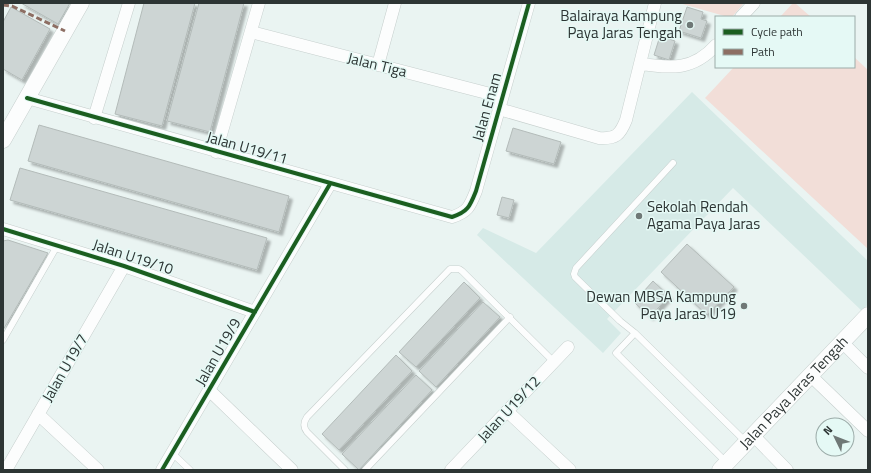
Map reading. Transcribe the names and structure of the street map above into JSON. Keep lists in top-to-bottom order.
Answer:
{
  "streets": {
    "street": [
      "Jalan Tiga",
      "Jalan Enam",
      "Jalan U19/11",
      "Jalan U19/10",
      "Jalan U19/9",
      "Jalan U19/7",
      "Jalan Paya Jaras Tengah",
      "Jalan U19/12"
    ]
  },
  "crossings": [
    ["Jalan Tiga", "Jalan Enam"],
    ["Jalan Enam", "Jalan U19/11"],
    ["Jalan U19/11", "Jalan U19/9"],
    ["Jalan U19/10", "Jalan U19/9"],
    ["Jalan U19/10", "Jalan U19/7"]
  ],
  "places": ["Balairaya Kampung Paya Jaras Tengah", "Sekolah Rendah Agama Paya Jaras", "Dewan MBSA Kampung Paya Jaras U19"],
  "legend": ["Cycle path", "Path"],
  "north": "top left"
}
